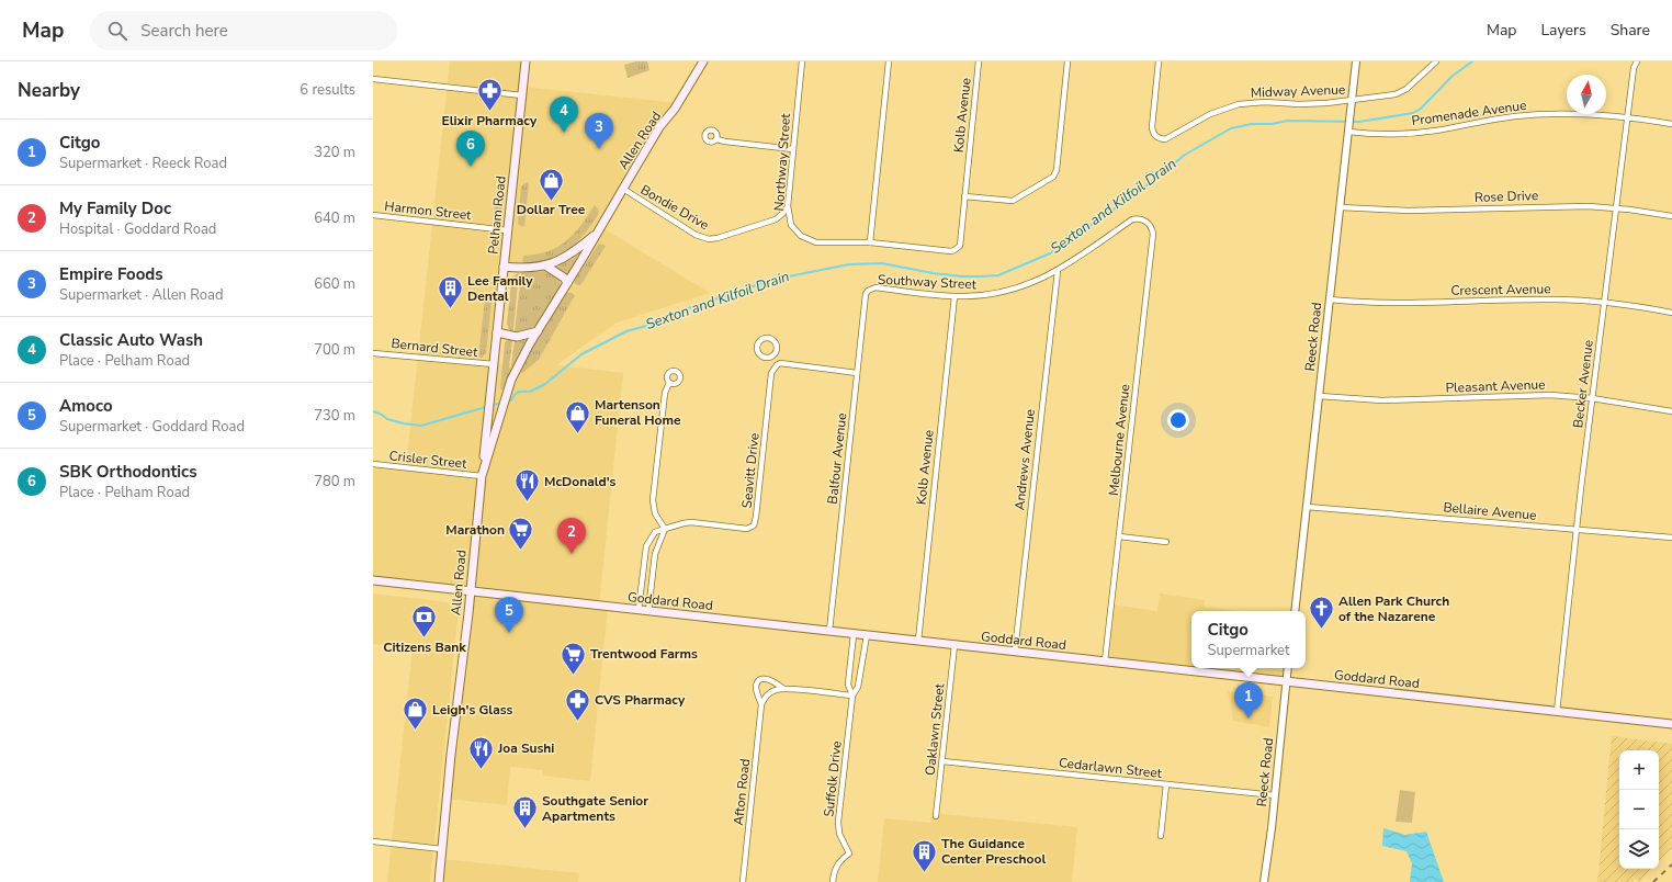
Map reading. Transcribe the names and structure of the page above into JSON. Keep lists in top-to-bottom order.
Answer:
{
  "streets": {
    "main road": ["Allen Road", "Pelham Road", "Goddard Road"],
    "street": [
      "Midway Avenue",
      "Promenade Avenue",
      "Kolb Avenue",
      "Northway Street",
      "Rose Drive",
      "Bondie Drive",
      "Harmon Street",
      "Southway Street",
      "Crescent Avenue",
      "Reeck Road",
      "Bernard Street",
      "Becker Avenue",
      "Pleasant Avenue",
      "Melbourne Avenue",
      "Balfour Avenue",
      "Crisler Street",
      "Andrews Avenue",
      "Seavitt Drive",
      "Bellaire Avenue",
      "Oaklawn Street",
      "Cedarlawn Street",
      "Suffolk Drive",
      "Afton Road"
    ]
  },
  "crossings": [
    ["Midway Avenue", "Reeck Road"],
    ["Promenade Avenue", "Reeck Road"],
    ["Promenade Avenue", "Becker Avenue"],
    ["Kolb Avenue", "Northway Street"],
    ["Kolb Avenue", "Southway Street"],
    ["Kolb Avenue", "Goddard Road"],
    ["Allen Road", "Bondie Drive"],
    ["Allen Road", "Pelham Road"],
    ["Allen Road", "Crisler Street"],
    ["Allen Road", "Goddard Road"],
    ["Northway Street", "Bondie Drive"],
    ["Rose Drive", "Reeck Road"],
    ["Rose Drive", "Becker Avenue"],
    ["Harmon Street", "Pelham Road"],
    ["Pelham Road", "Bernard Street"],
    ["Pelham Road", "Crisler Street"],
    ["Southway Street", "Melbourne Avenue"],
    ["Southway Street", "Balfour Avenue"],
    ["Southway Street", "Andrews Avenue"],
    ["Crescent Avenue", "Reeck Road"],
    ["Crescent Avenue", "Becker Avenue"],
    ["Reeck Road", "Pleasant Avenue"],
    ["Reeck Road", "Bellaire Avenue"],
    ["Reeck Road", "Goddard Road"],
    ["Reeck Road", "Cedarlawn Street"],
    ["Becker Avenue", "Pleasant Avenue"],
    ["Becker Avenue", "Bellaire Avenue"],
    ["Becker Avenue", "Goddard Road"],
    ["Melbourne Avenue", "Goddard Road"],
    ["Balfour Avenue", "Goddard Road"],
    ["Andrews Avenue", "Goddard Road"],
    ["Goddard Road", "Oaklawn Street"],
    ["Goddard Road", "Suffolk Drive"],
    ["Oaklawn Street", "Cedarlawn Street"]
  ],
  "water": ["Sexton and Kilfoil Drain"],
  "places": {
    "pharmacy": ["Elixir Pharmacy", "CVS Pharmacy"],
    "shop": ["Dollar Tree", "Martenson Funeral Home", "Leigh's Glass"],
    "building": ["Lee Family Dental", "Southgate Senior Apartments", "The Guidance Center Preschool"],
    "restaurant": ["McDonald's", "Joa Sushi"],
    "supermarket": ["Marathon", "Trentwood Farms"],
    "church": ["Allen Park Church of the Nazarene"],
    "bank": ["Citizens Bank"]
  },
  "north": "top",
  "page": {
    "header": "Map",
    "search": "Search here",
    "nav": ["Map", "Layers", "Share"],
    "heading": ["Nearby", "6 results"],
    "pins": [
      "4",
      "3",
      "6",
      "2",
      "5",
      "1"
    ],
    "list": [
      {
        "mark": "1",
        "name": "Citgo",
        "note": "Supermarket · Reeck Road",
        "value": "320 m"
      },
      {
        "mark": "2",
        "name": "My Family Doc",
        "note": "Hospital · Goddard Road",
        "value": "640 m"
      },
      {
        "mark": "3",
        "name": "Empire Foods",
        "note": "Supermarket · Allen Road",
        "value": "660 m"
      },
      {
        "mark": "4",
        "name": "Classic Auto Wash",
        "note": "Place · Pelham Road",
        "value": "700 m"
      },
      {
        "mark": "5",
        "name": "Amoco",
        "note": "Supermarket · Goddard Road",
        "value": "730 m"
      },
      {
        "mark": "6",
        "name": "SBK Orthodontics",
        "note": "Place · Pelham Road",
        "value": "780 m"
      }
    ],
    "popup": ["Citgo", "Supermarket"],
    "map_buttons": ["+", "−"]
  }
}
